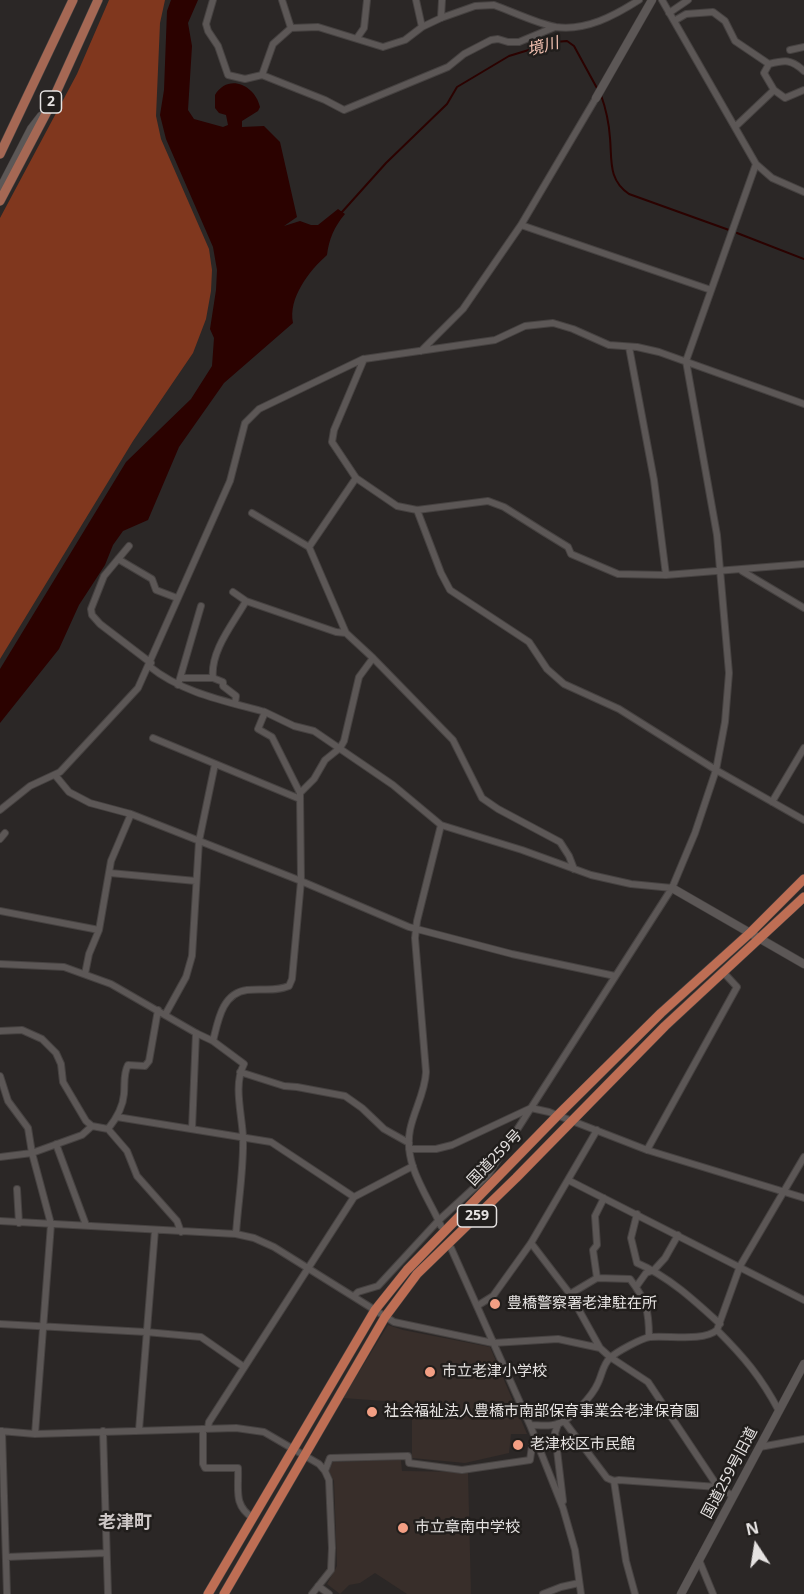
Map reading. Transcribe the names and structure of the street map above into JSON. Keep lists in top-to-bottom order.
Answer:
{
  "streets": {
    "highway": ["国道259号", "259"],
    "main road": ["2"],
    "street": ["国道259号旧道"]
  },
  "districts": ["老津町"],
  "water": ["境川"],
  "places": [
    "豊橋警察署老津駐在所",
    "市立老津小学校",
    "社会福祉法人豊橋市南部保育事業会老津保育園",
    "老津校区市民館",
    "市立章南中学校"
  ],
  "north": "top"
}
